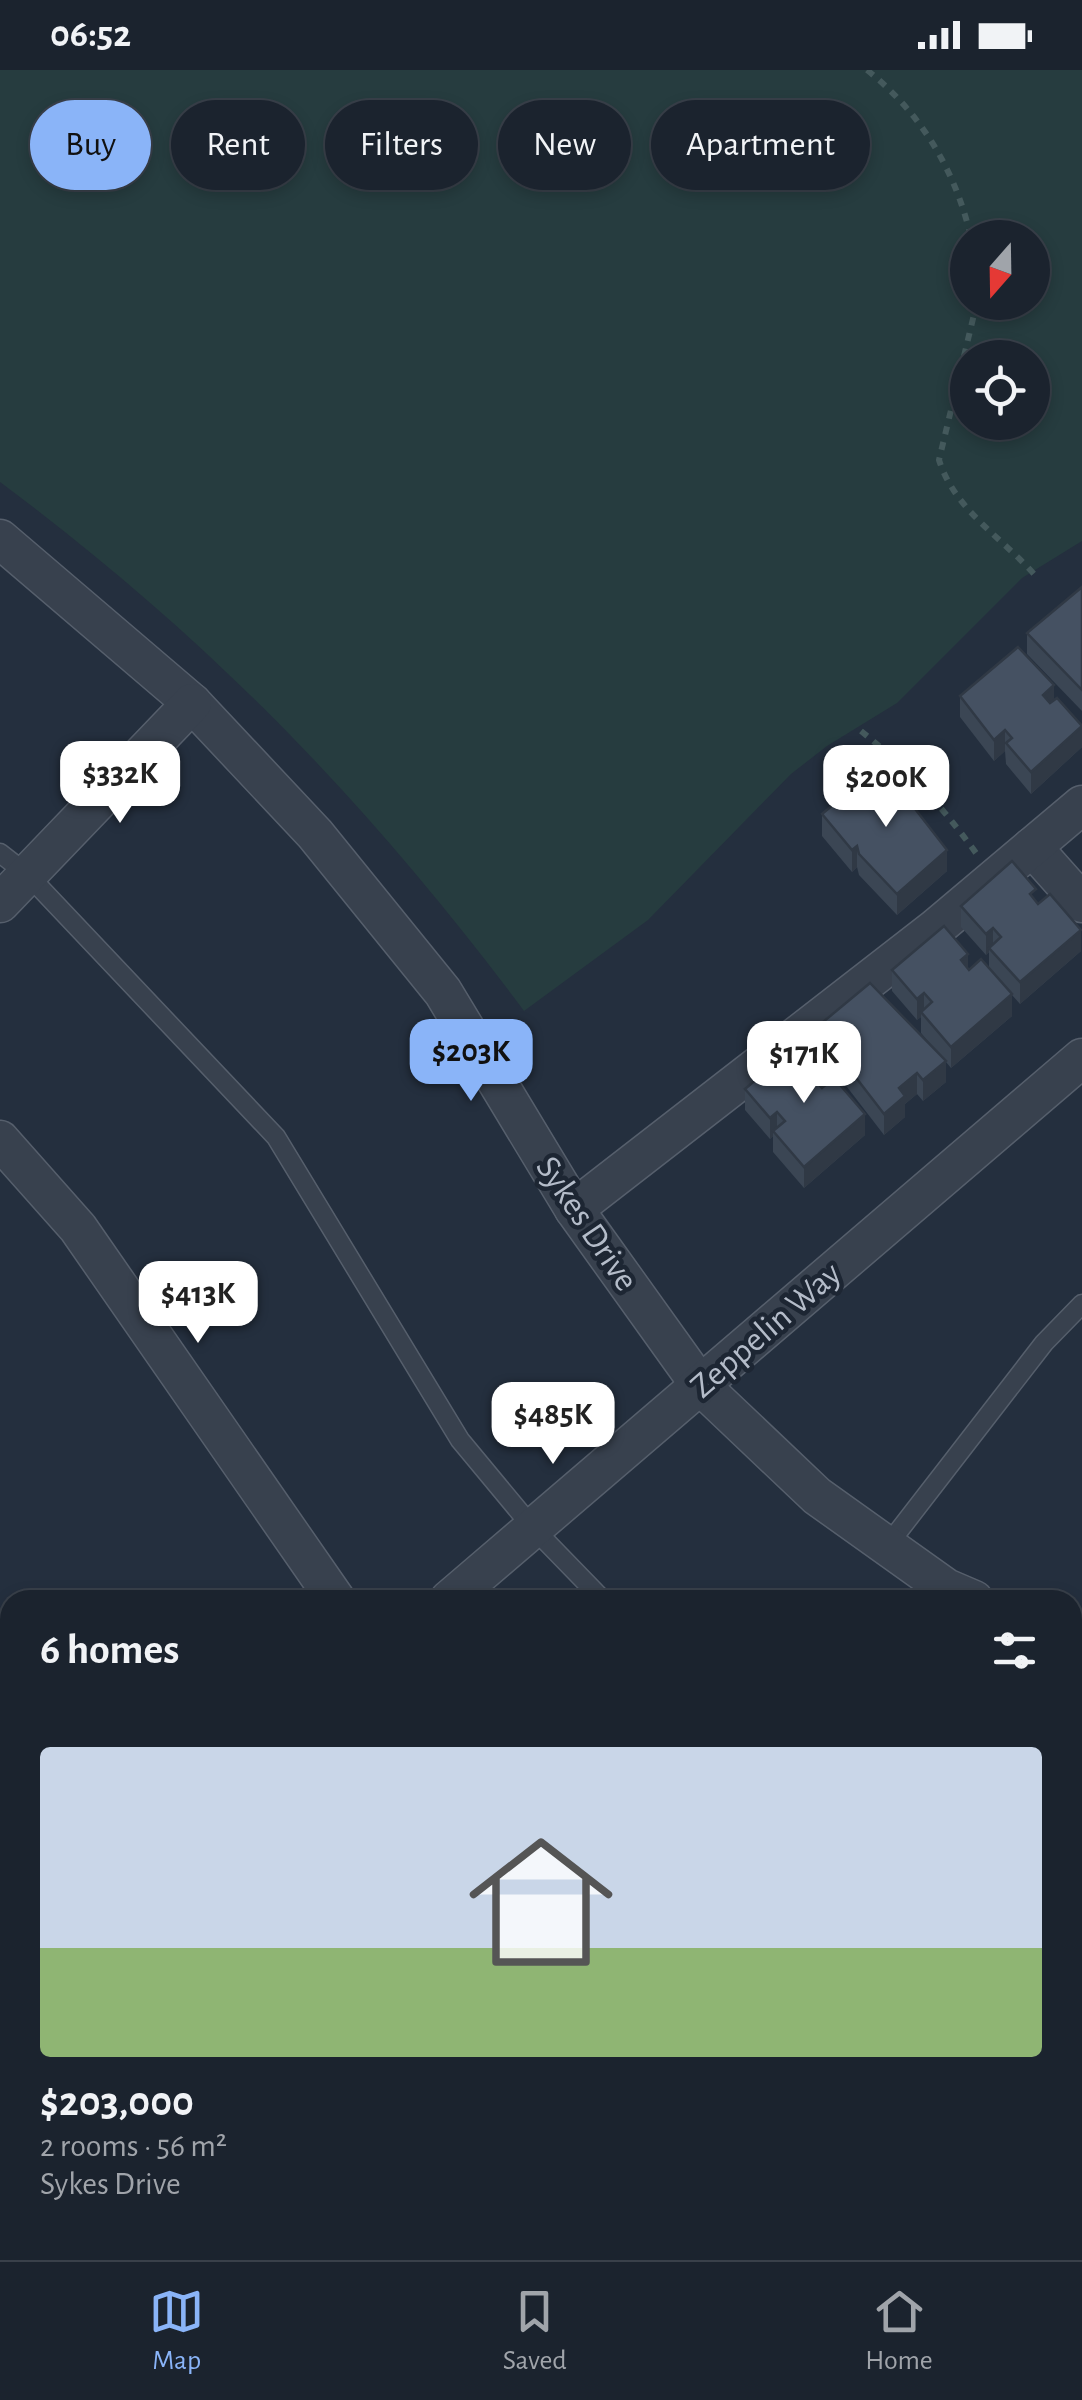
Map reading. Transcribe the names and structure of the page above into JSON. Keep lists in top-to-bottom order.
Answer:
{
  "streets": {
    "street": ["Sykes Drive", "Zeppelin Way"]
  },
  "crossings": [
    ["Sykes Drive", "Zeppelin Way"]
  ],
  "north": "bottom",
  "page": {
    "status": "06:52",
    "chip": [
      "Buy",
      "Rent",
      "Filters",
      "New",
      "Apartment"
    ],
    "price": [
      "$332K",
      "$200K",
      "$203K",
      "$171K",
      "$413K",
      "$485K"
    ],
    "heading": "6 homes",
    "list": [
      {
        "name": "$203,000",
        "note": "2 rooms · 56 m² · Sykes Drive"
      }
    ],
    "tabs": ["Map", "Saved", "Home"]
  }
}
